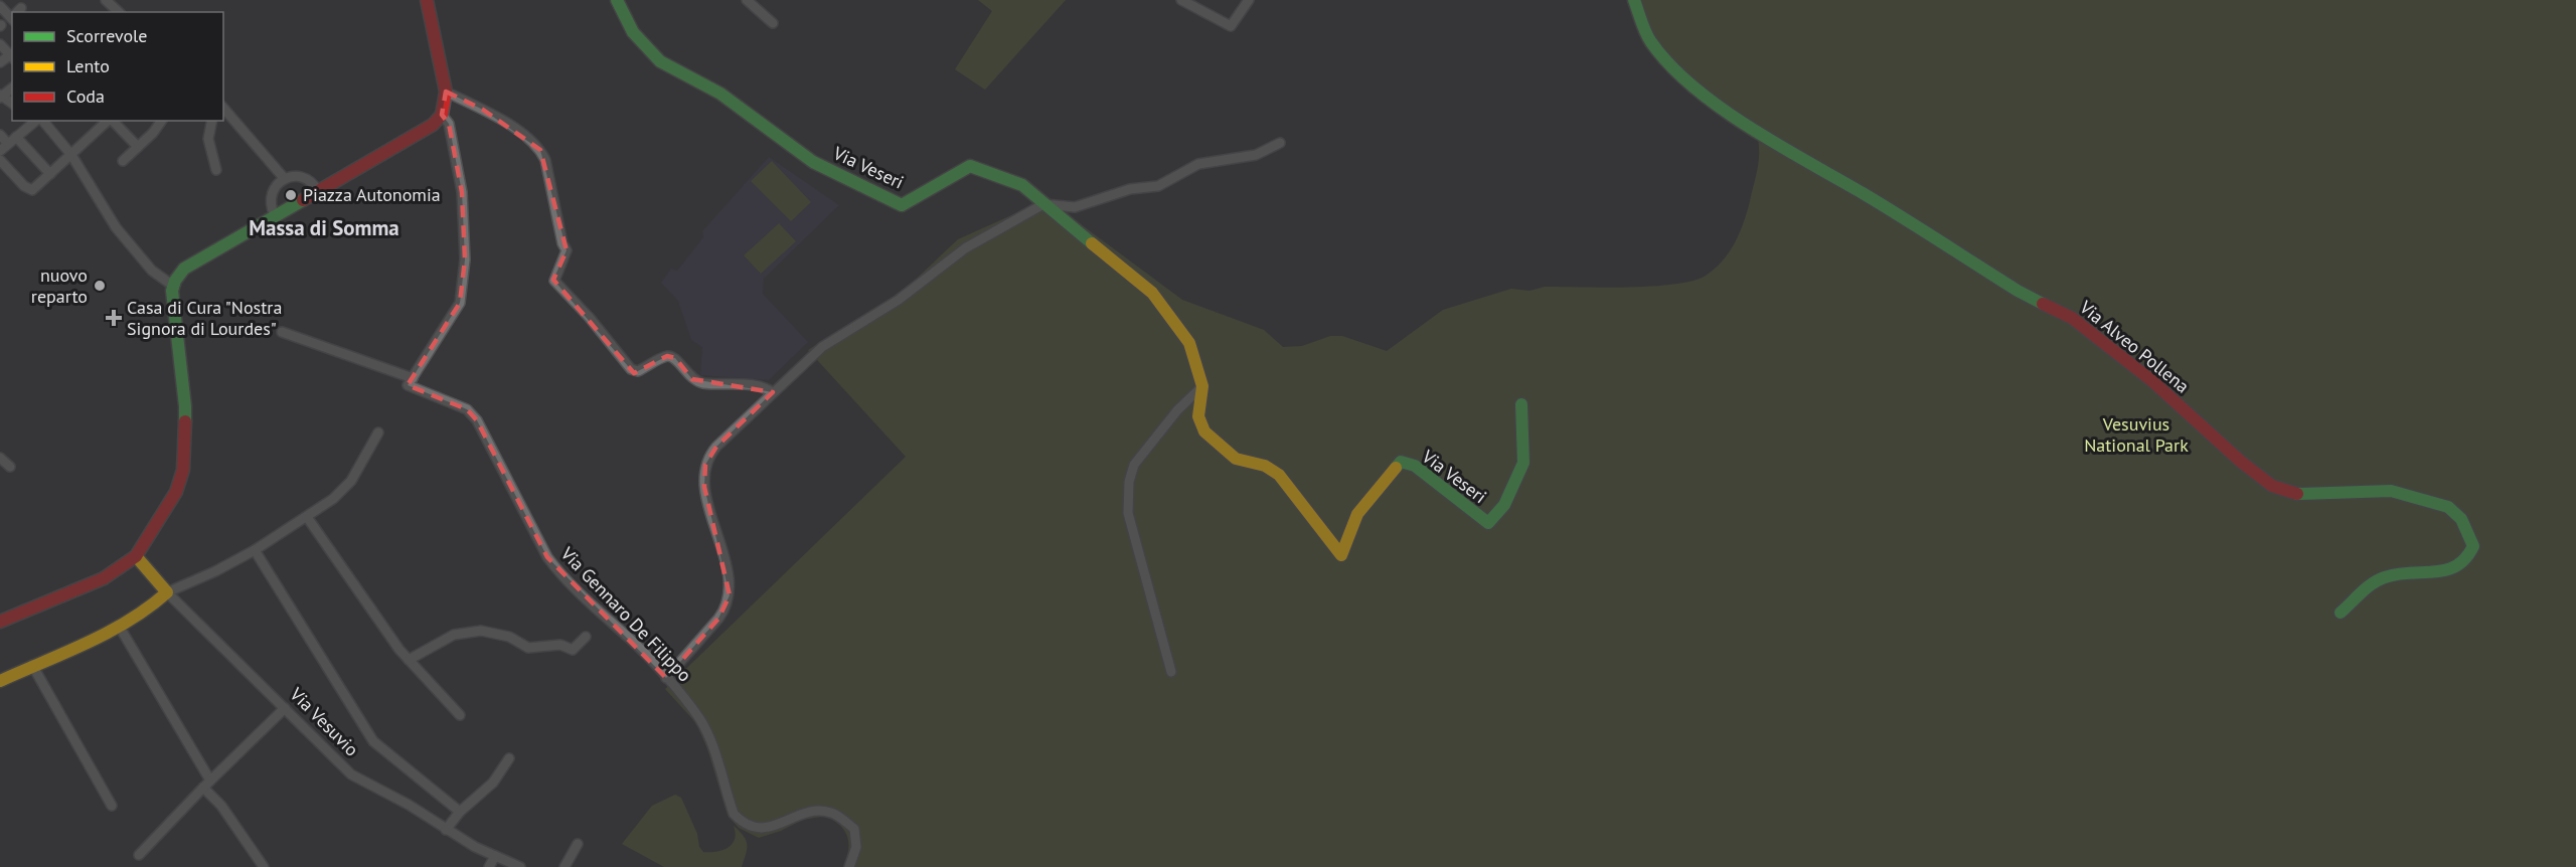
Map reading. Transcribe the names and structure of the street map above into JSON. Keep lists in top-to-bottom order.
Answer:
{
  "streets": {
    "street": [
      "Via Veseri",
      "Via Alveo Pollena",
      "Via Gennaro De Filippo",
      "Via Vesuvio"
    ]
  },
  "districts": ["Massa di Somma"],
  "parks": ["Vesuvius National Park"],
  "places": {
    "other": ["Piazza Autonomia", "nuovo reparto"],
    "health": ["Casa di Cura \"Nostra Signora di Lourdes\""]
  },
  "legend": ["Scorrevole", "Lento", "Coda"]
}
